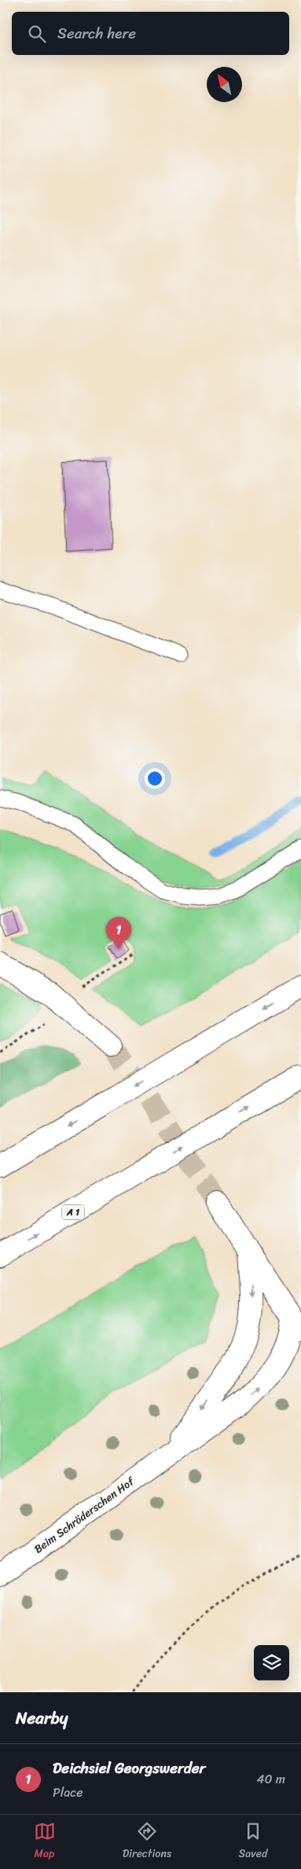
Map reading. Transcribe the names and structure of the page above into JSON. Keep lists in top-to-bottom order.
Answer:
{
  "streets": {
    "main road": ["A 1", "Beim Schröderschen Hof"]
  },
  "north": "top left",
  "page": {
    "search": "Search here",
    "pins": "1",
    "heading": "Nearby",
    "list": [
      {
        "mark": "1",
        "name": "Deichsiel Georgswerder",
        "note": "Place",
        "value": "40 m"
      }
    ],
    "nav": ["Map", "Directions", "Saved"]
  }
}
